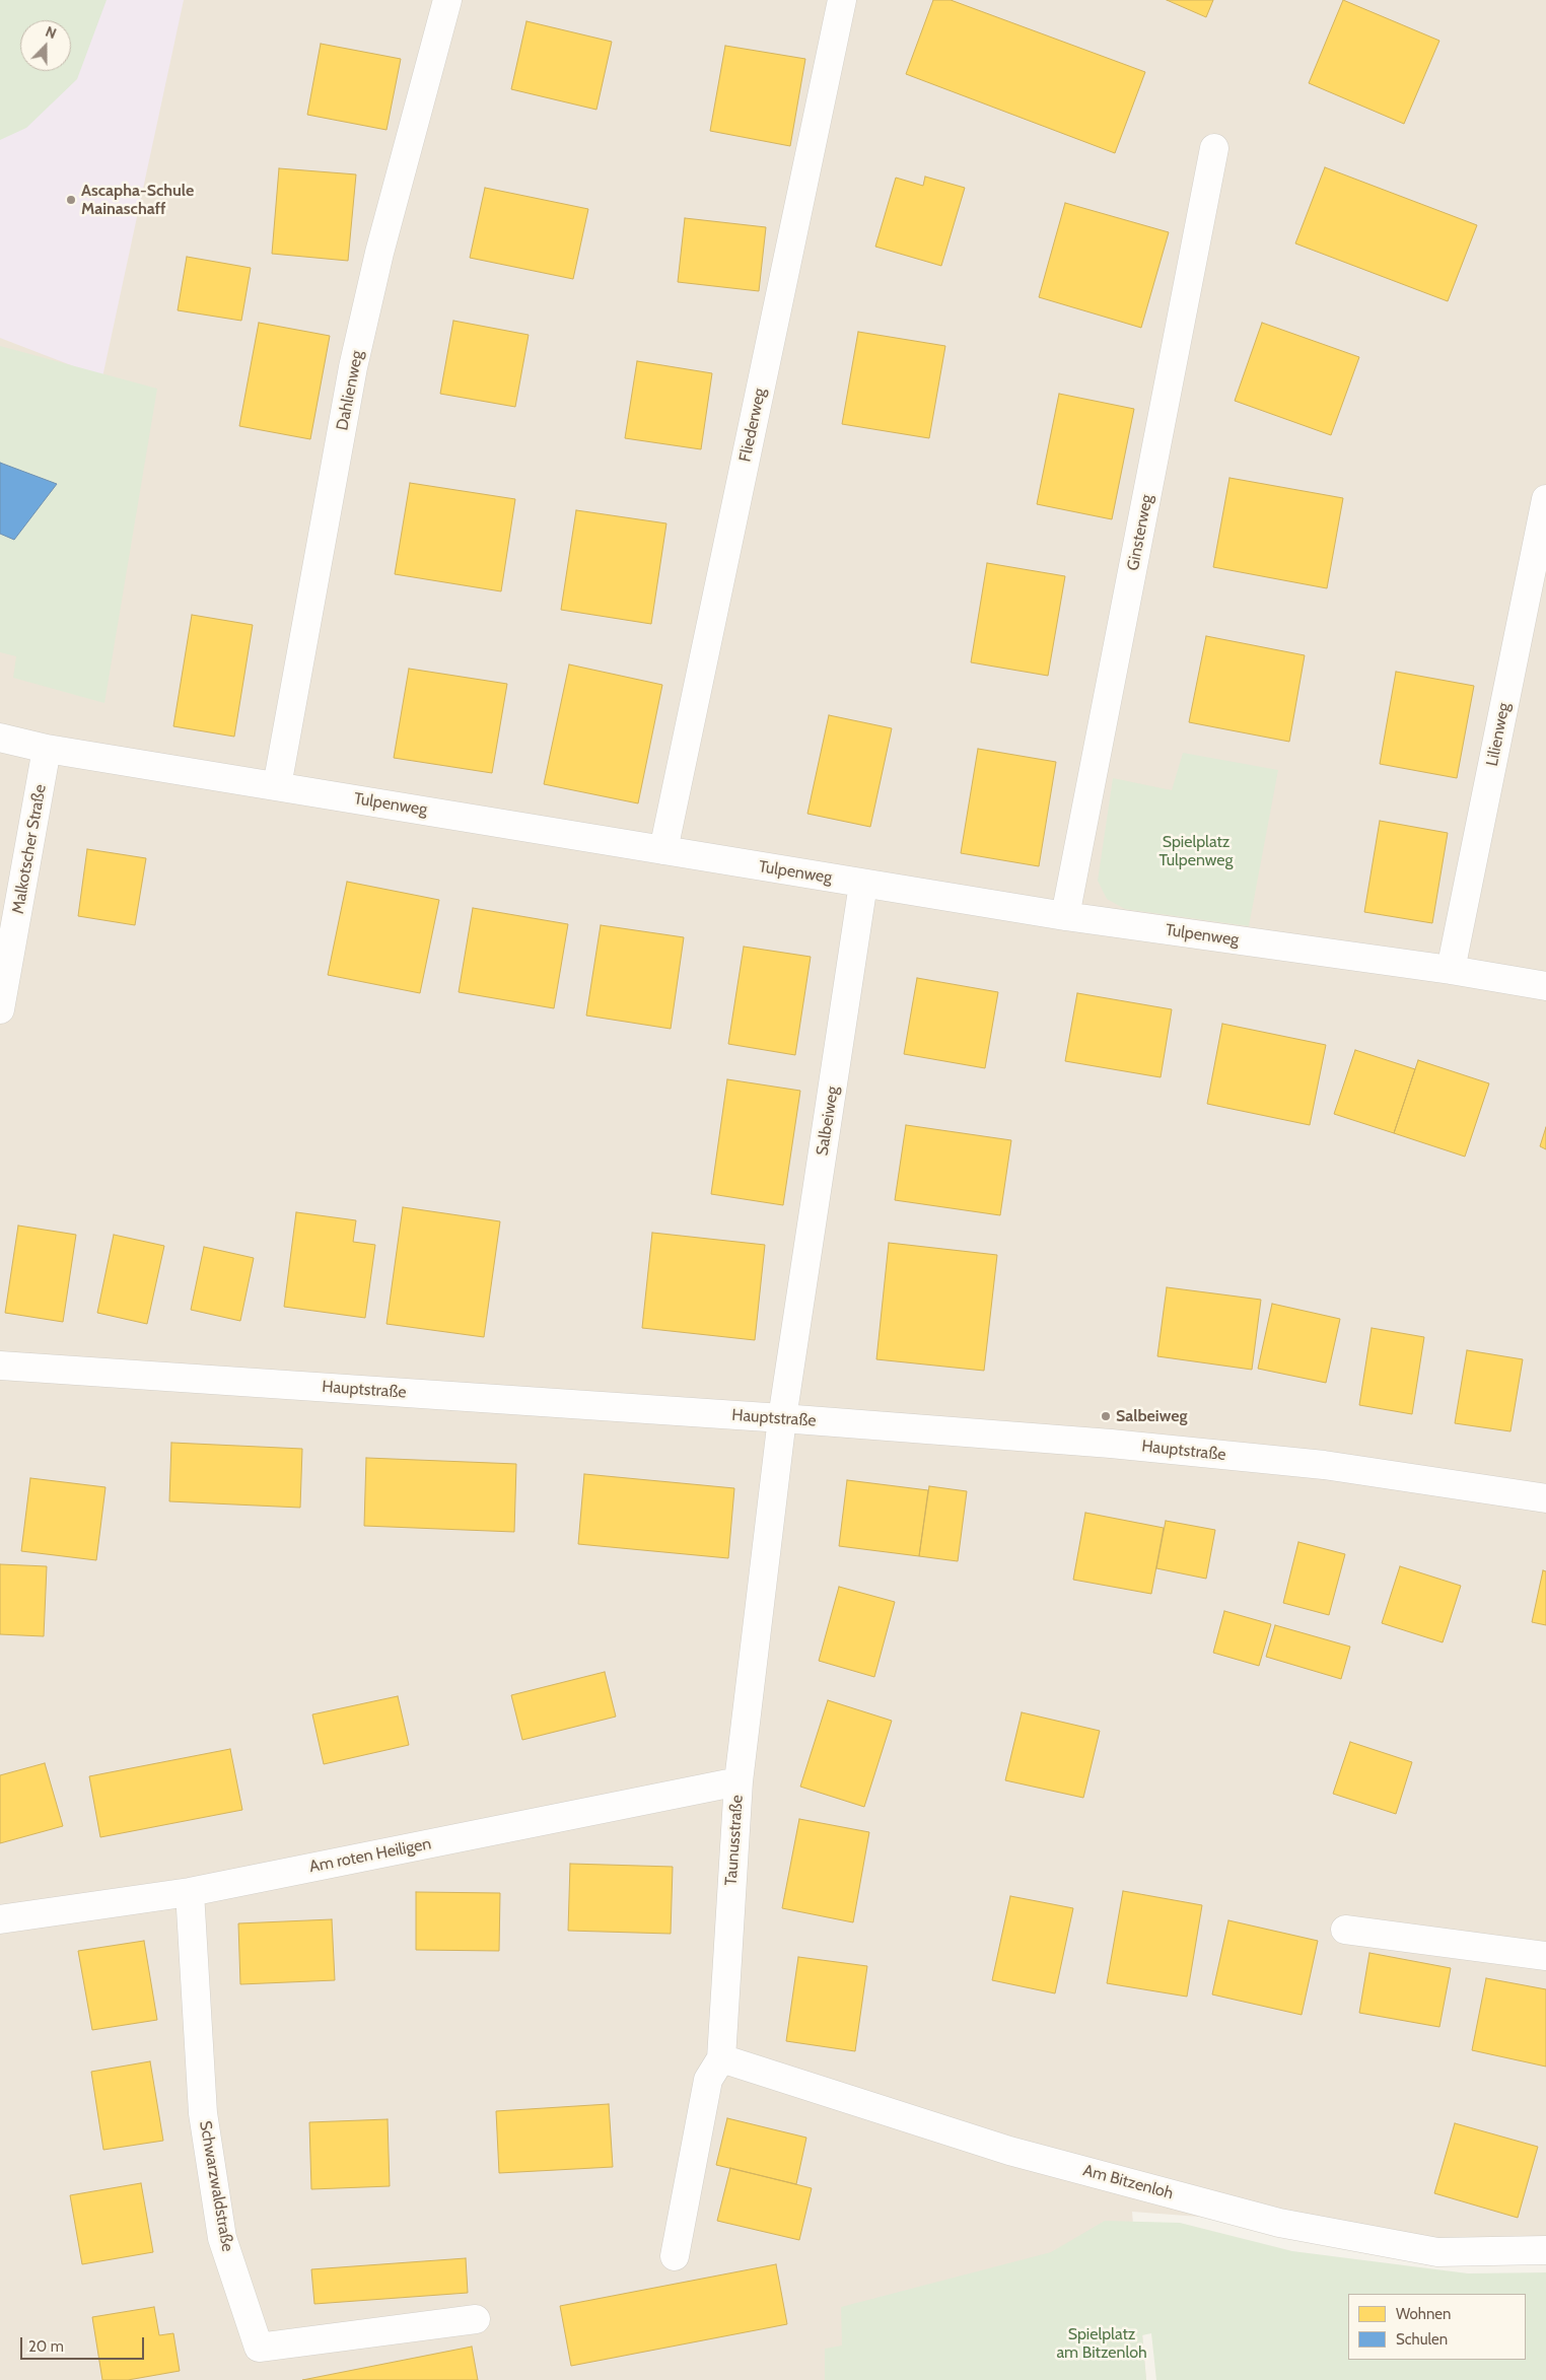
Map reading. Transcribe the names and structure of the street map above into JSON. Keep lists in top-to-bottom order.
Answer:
{
  "streets": {
    "street": [
      "Dahlienweg",
      "Fliederweg",
      "Ginsterweg",
      "Lilienweg",
      "Tulpenweg",
      "Malkotscher Straße",
      "Salbeiweg",
      "Hauptstraße",
      "Taunusstraße",
      "Am roten Heiligen",
      "Am Bitzenloh",
      "Schwarzwaldstraße"
    ]
  },
  "crossings": [
    ["Dahlienweg", "Tulpenweg"],
    ["Fliederweg", "Tulpenweg"],
    ["Ginsterweg", "Tulpenweg"],
    ["Lilienweg", "Tulpenweg"],
    ["Tulpenweg", "Malkotscher Straße"],
    ["Tulpenweg", "Salbeiweg"],
    ["Salbeiweg", "Hauptstraße"],
    ["Salbeiweg", "Taunusstraße"],
    ["Hauptstraße", "Taunusstraße"],
    ["Taunusstraße", "Am roten Heiligen"],
    ["Taunusstraße", "Am Bitzenloh"],
    ["Am roten Heiligen", "Schwarzwaldstraße"]
  ],
  "parks": ["Spielplatz Tulpenweg", "Spielplatz am Bitzenloh"],
  "places": ["Ascapha-Schule Mainaschaff", "Salbeiweg"],
  "legend": ["Wohnen", "Schulen"],
  "scale_bar": "20 m",
  "north": "top"
}
